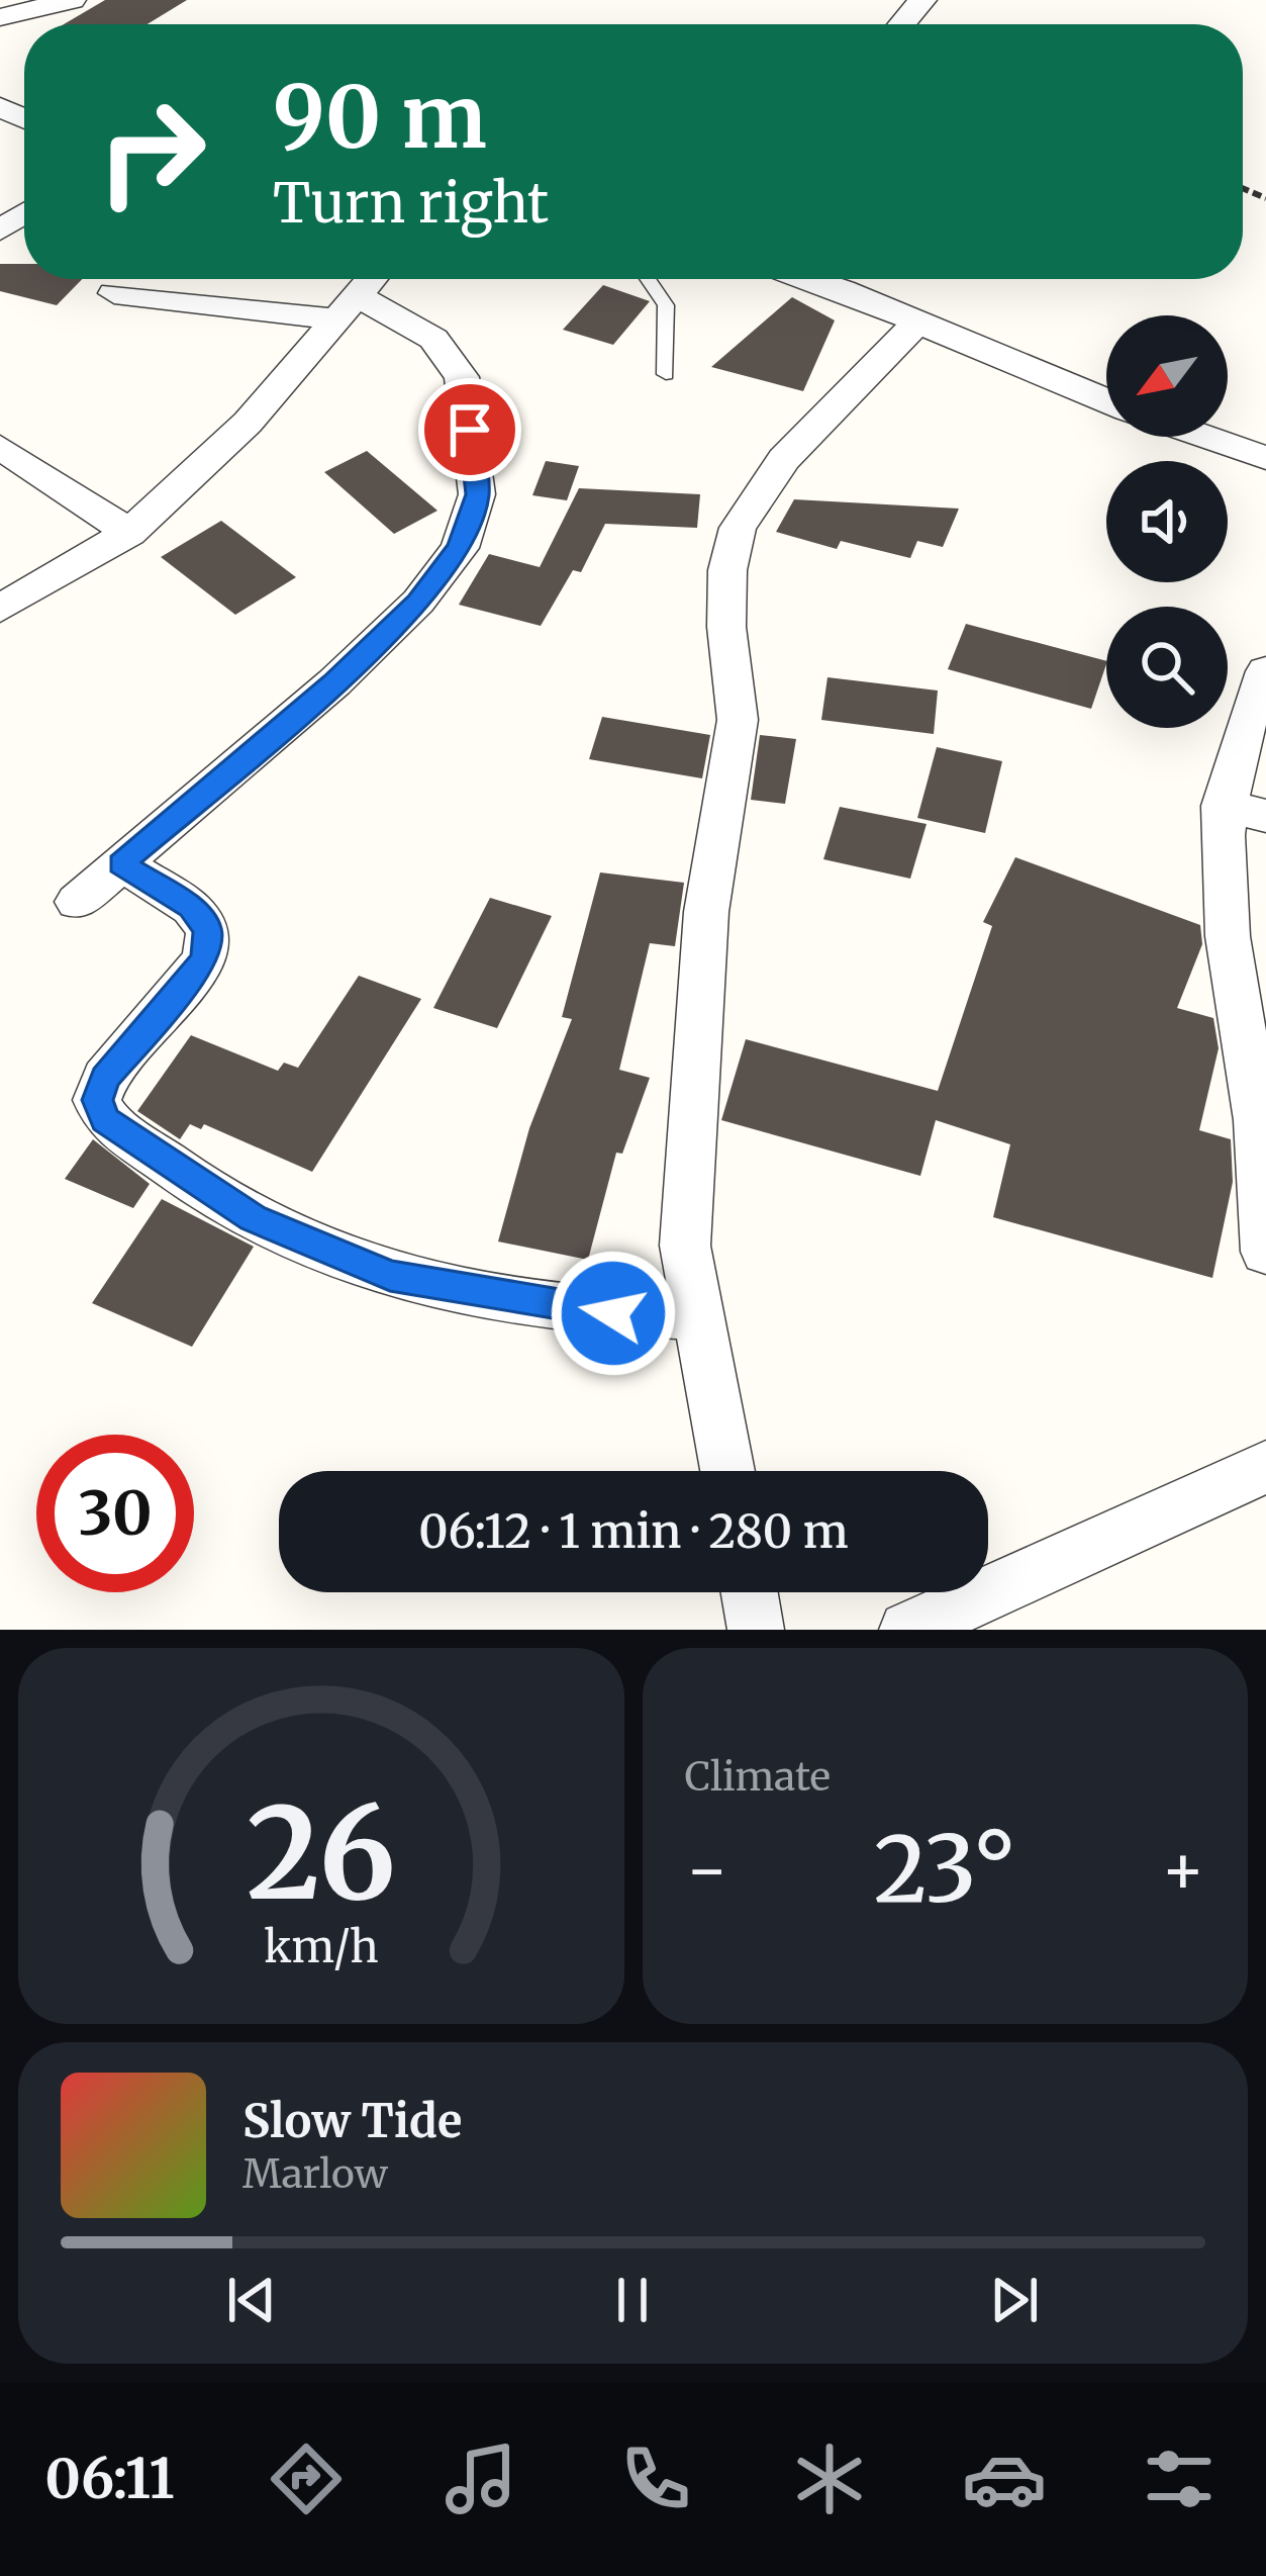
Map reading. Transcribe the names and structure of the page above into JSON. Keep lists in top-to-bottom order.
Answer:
{
  "north": "bottom left",
  "page": {
    "turn": ["90 m", "Turn right"],
    "limit": "30",
    "trip": "06:12 · 1 min · 280 m",
    "tile": "Climate",
    "heat": ["−", "23°", "+"],
    "song": ["Slow Tide", "Marlow"],
    "tabs": "06:11",
    "gauge": ["26", "km/h"]
  }
}
